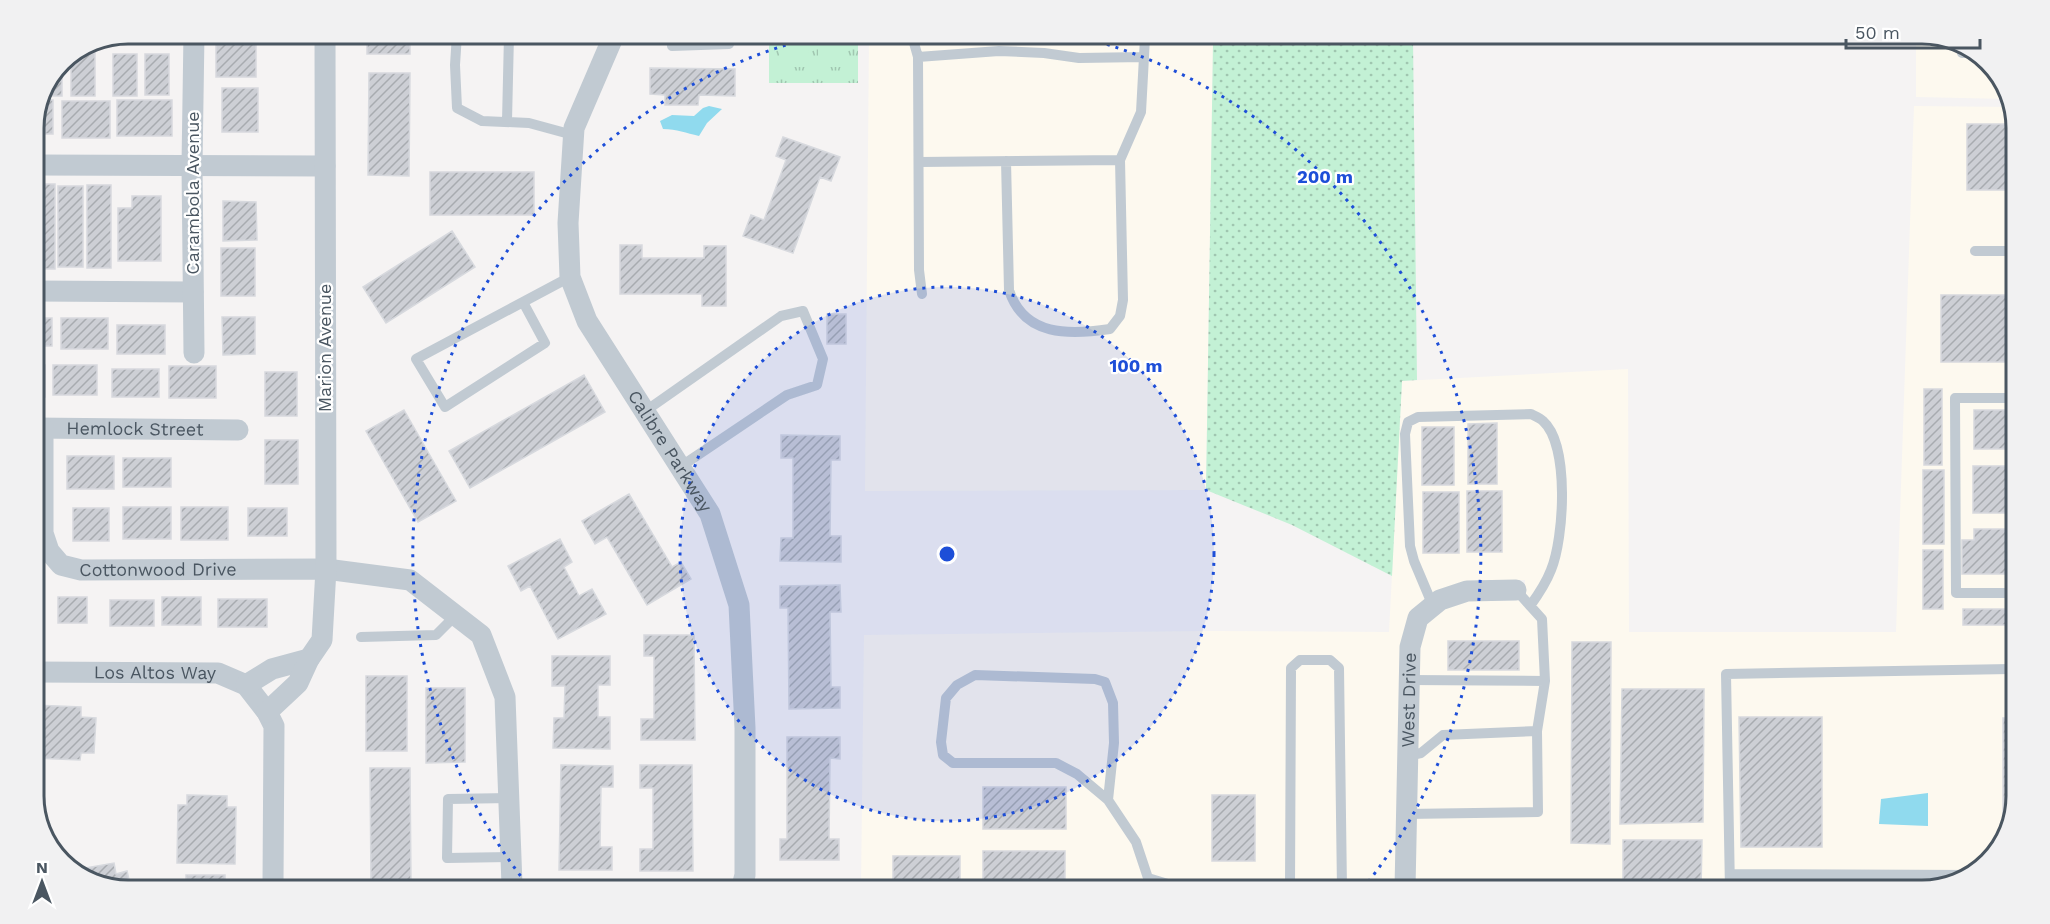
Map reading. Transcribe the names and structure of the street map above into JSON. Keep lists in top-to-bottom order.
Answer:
{
  "streets": {
    "street": [
      "Carambola Avenue",
      "Marion Avenue",
      "Hemlock Street",
      "Calibre Parkway",
      "Cottonwood Drive",
      "Los Altos Way",
      "West Drive"
    ]
  },
  "crossings": [
    ["Marion Avenue", "Cottonwood Drive"],
    ["Marion Avenue", "Los Altos Way"]
  ],
  "scale_bar": "50 m",
  "north": "top",
  "rings": ["200 m", "100 m"]
}
